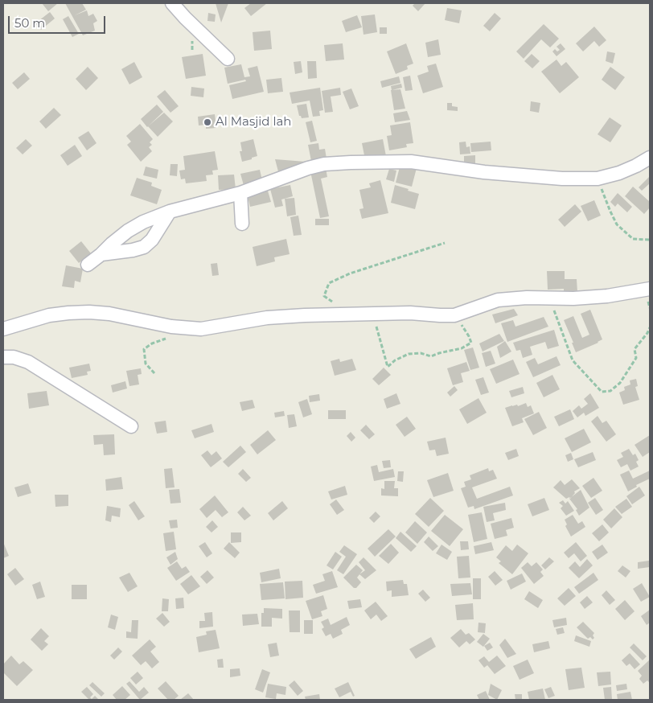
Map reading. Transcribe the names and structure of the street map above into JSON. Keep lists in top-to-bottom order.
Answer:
{
  "places": ["Al Masjid lah"],
  "scale_bar": "50 m"
}
